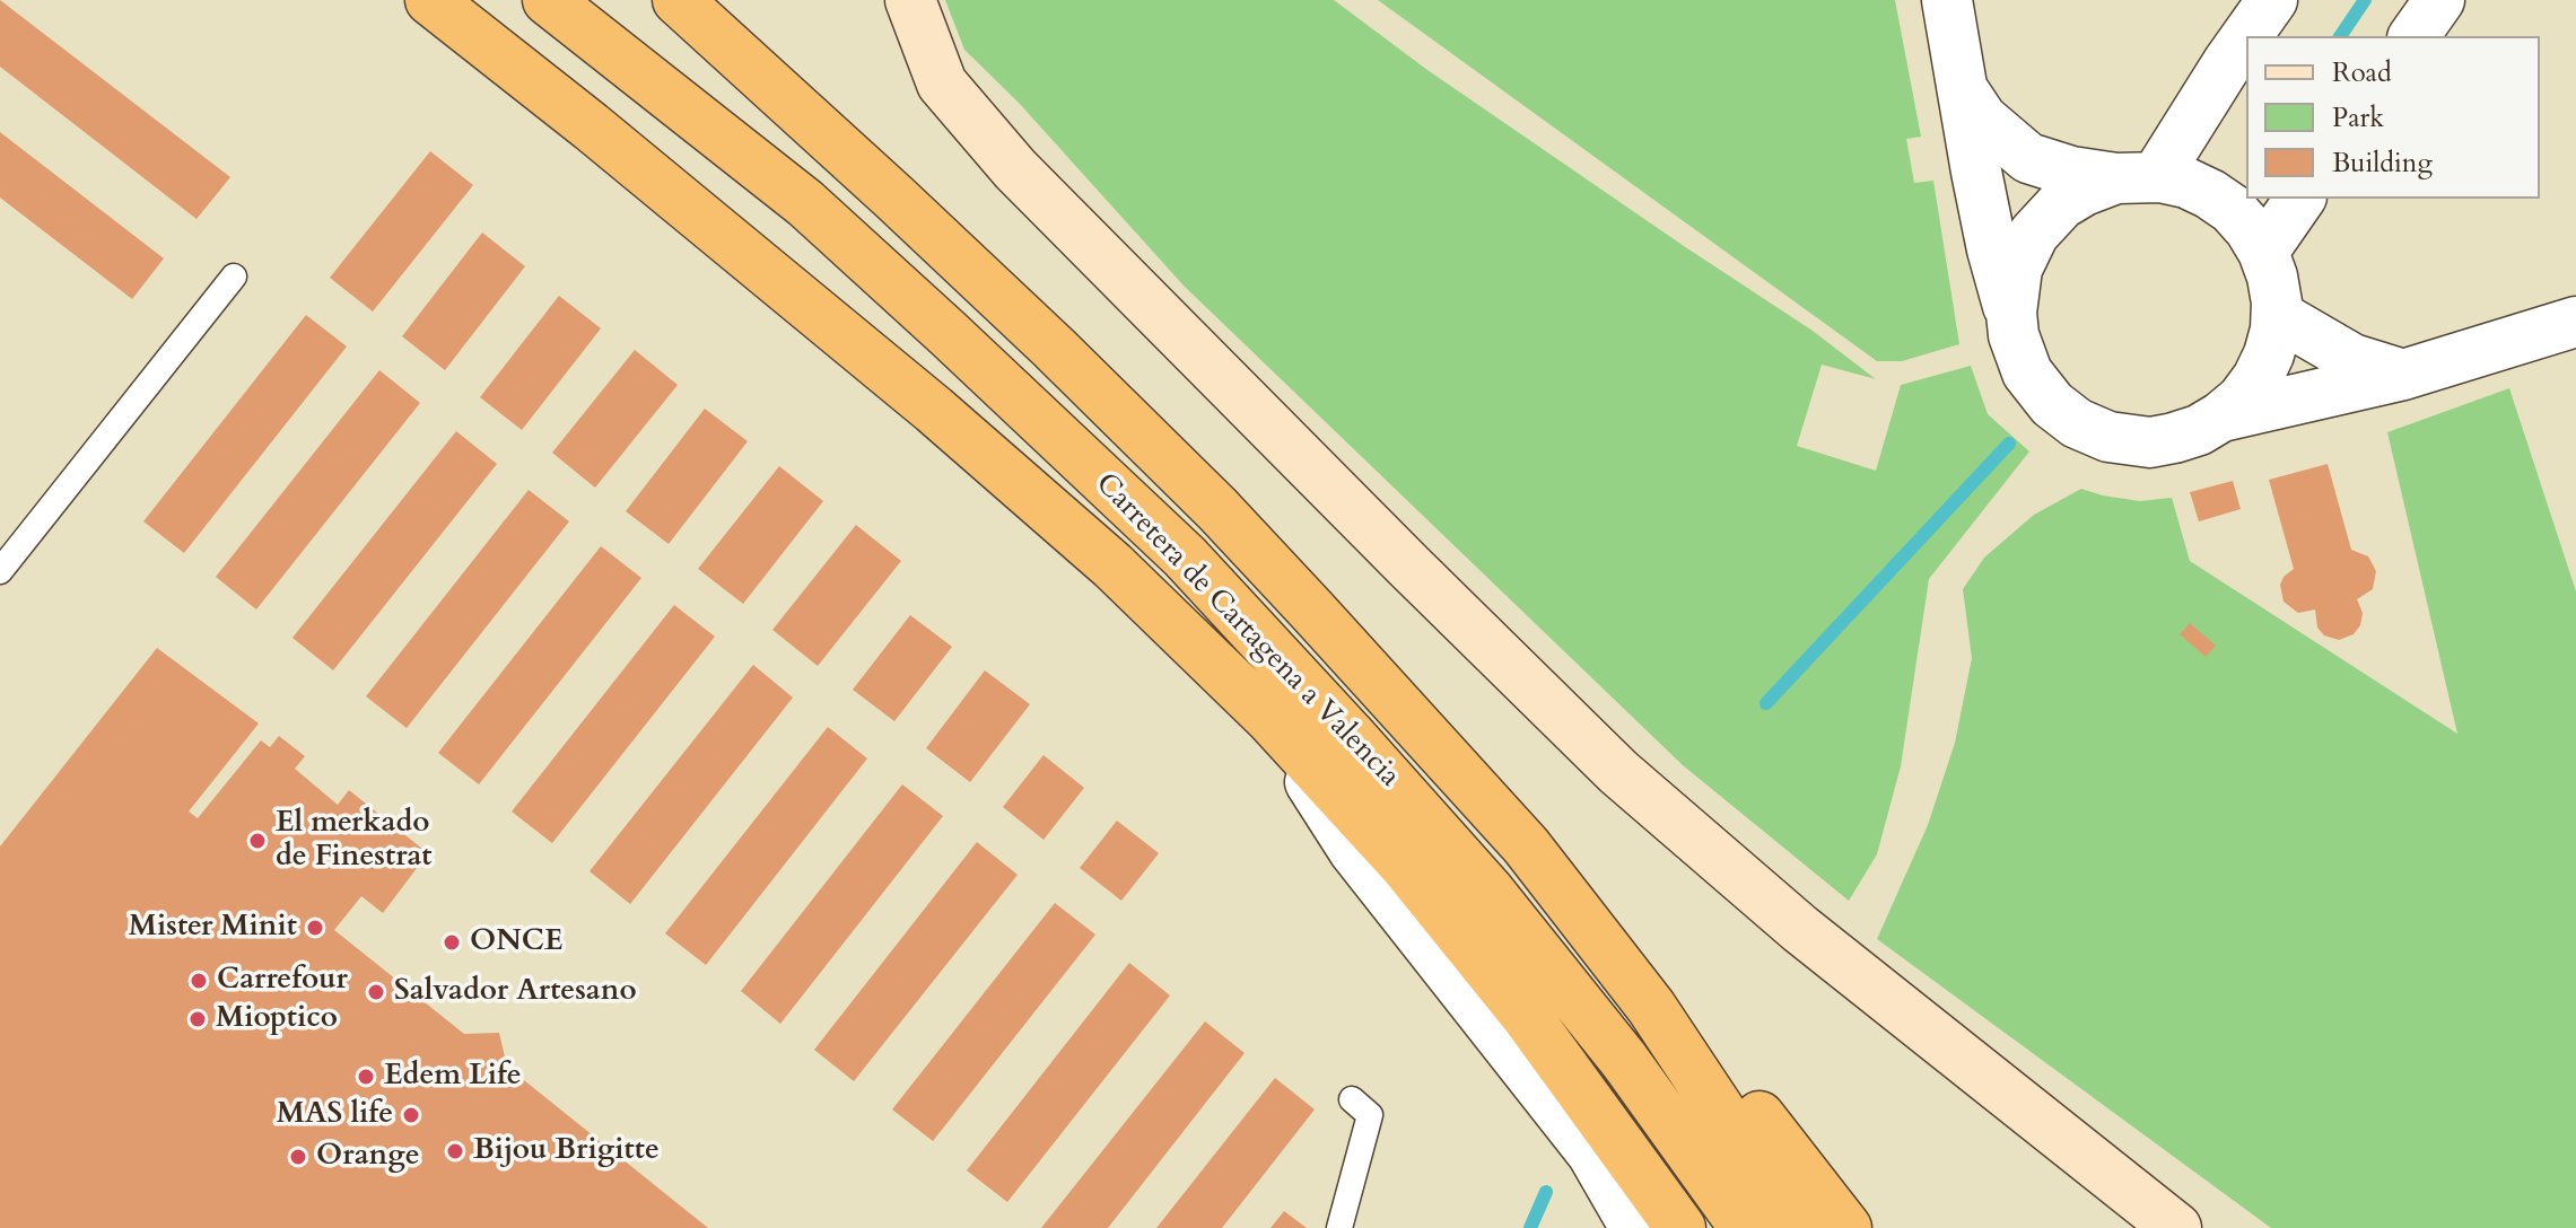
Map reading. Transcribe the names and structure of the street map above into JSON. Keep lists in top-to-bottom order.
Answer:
{
  "streets": {
    "highway": ["Carretera de Cartagena a Valencia"]
  },
  "places": [
    "El merkado de Finestrat",
    "Mister Minit",
    "ONCE",
    "Carrefour",
    "Salvador Artesano",
    "Mioptico",
    "Edem Life",
    "MAS life",
    "Bijou Brigitte",
    "Orange"
  ],
  "legend": ["Road", "Park", "Building"]
}
